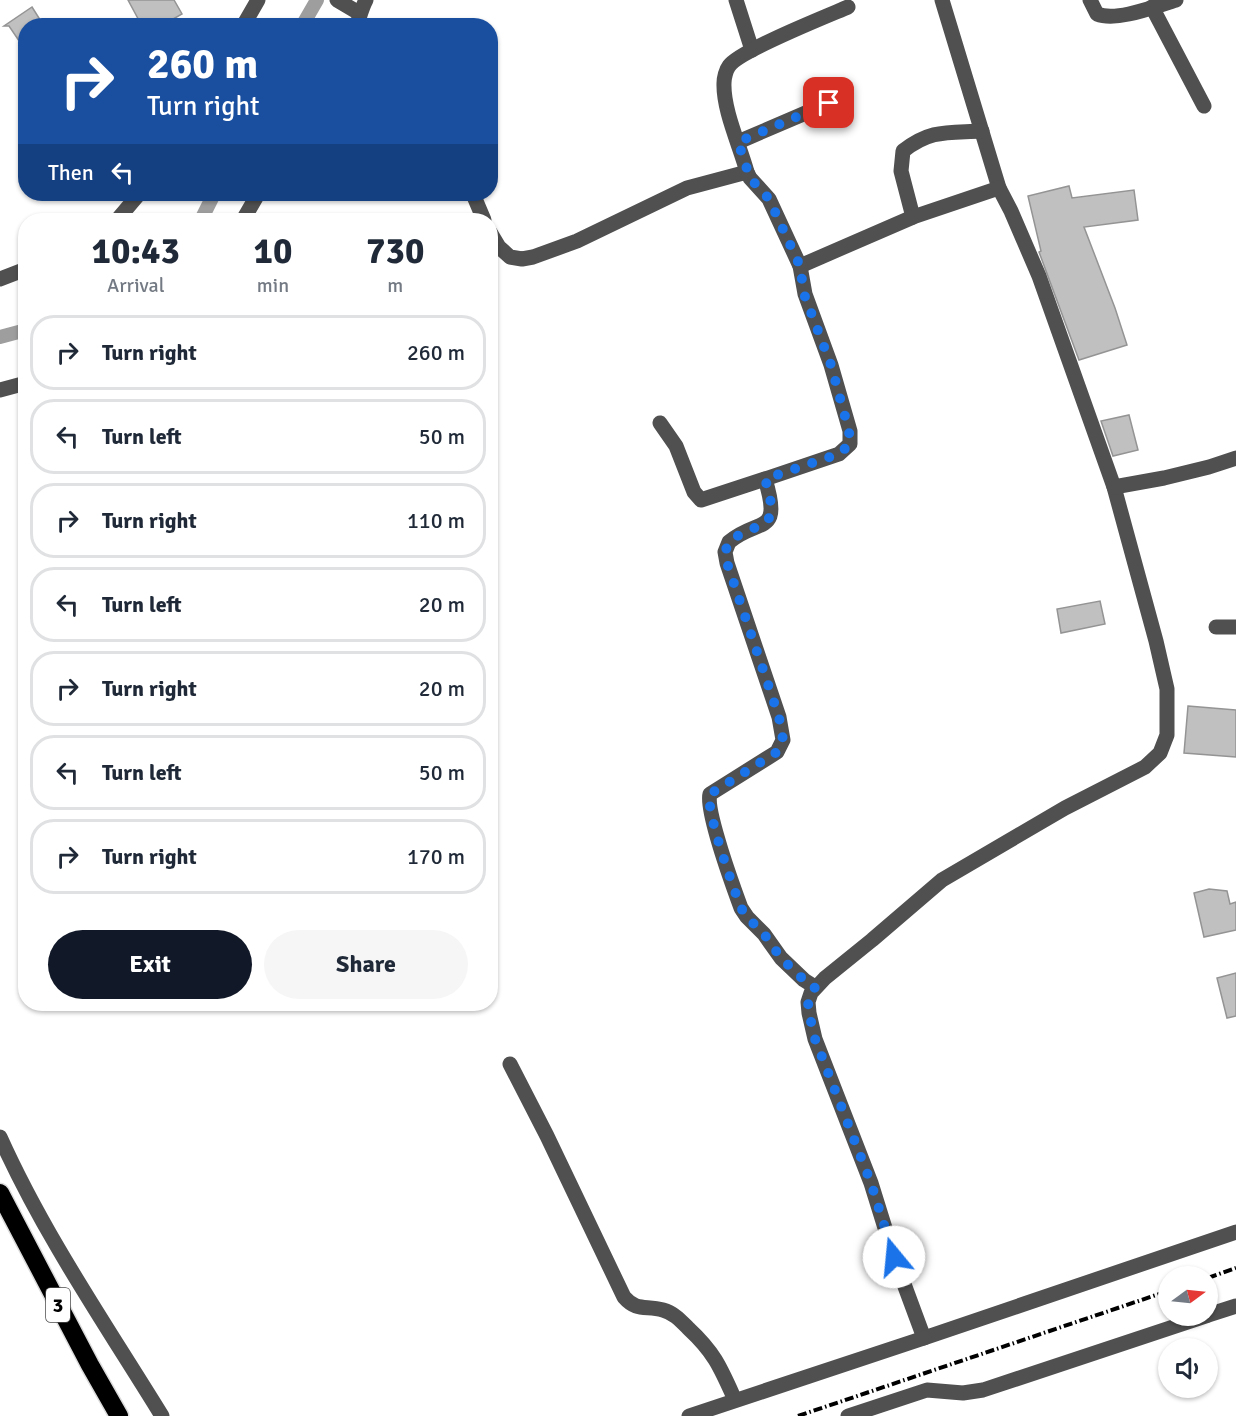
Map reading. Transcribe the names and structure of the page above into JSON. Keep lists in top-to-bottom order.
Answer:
{
  "streets": {
    "highway": ["3"]
  },
  "north": "right",
  "page": {
    "turn": ["260 m", "Turn right"],
    "then": "Then",
    "eta": [
      "10:43",
      "Arrival",
      "10",
      "min",
      "730",
      "m"
    ],
    "list": [
      {
        "name": "Turn right",
        "value": "260 m"
      },
      {
        "name": "Turn left",
        "value": "50 m"
      },
      {
        "name": "Turn right",
        "value": "110 m"
      },
      {
        "name": "Turn left",
        "value": "20 m"
      },
      {
        "name": "Turn right",
        "value": "20 m"
      },
      {
        "name": "Turn left",
        "value": "50 m"
      },
      {
        "name": "Turn right",
        "value": "170 m"
      }
    ],
    "buttons": ["Exit", "Share"]
  }
}
